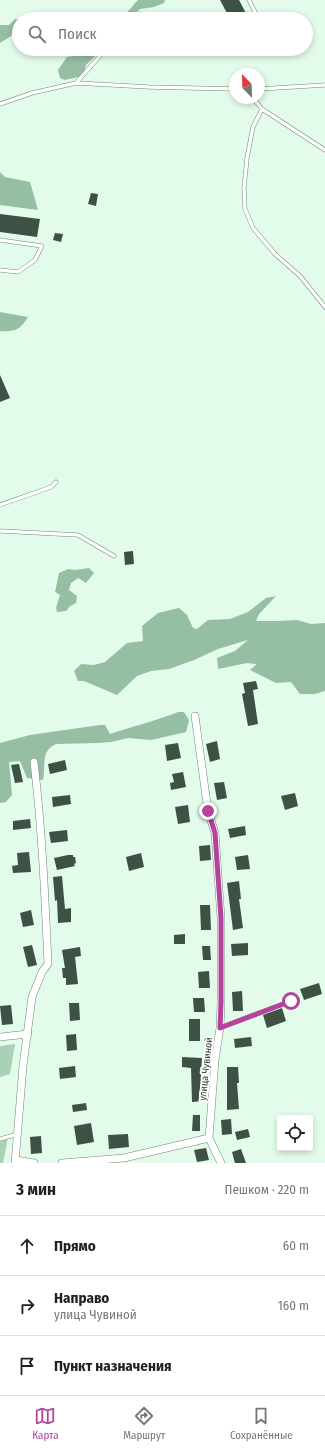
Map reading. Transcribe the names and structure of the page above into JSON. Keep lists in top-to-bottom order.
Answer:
{
  "streets": {
    "street": ["улица Чувиной"]
  },
  "north": "top left",
  "page": {
    "search": "Поиск",
    "heading": ["3 мин", "Пешком · 220 m"],
    "list": [
      ["Прямо", "60 m"],
      ["Направо", "улица Чувиной", "160 m"],
      "Пункт назначения"
    ],
    "nav": ["Карта", "Маршрут", "Сохранённые"]
  }
}
